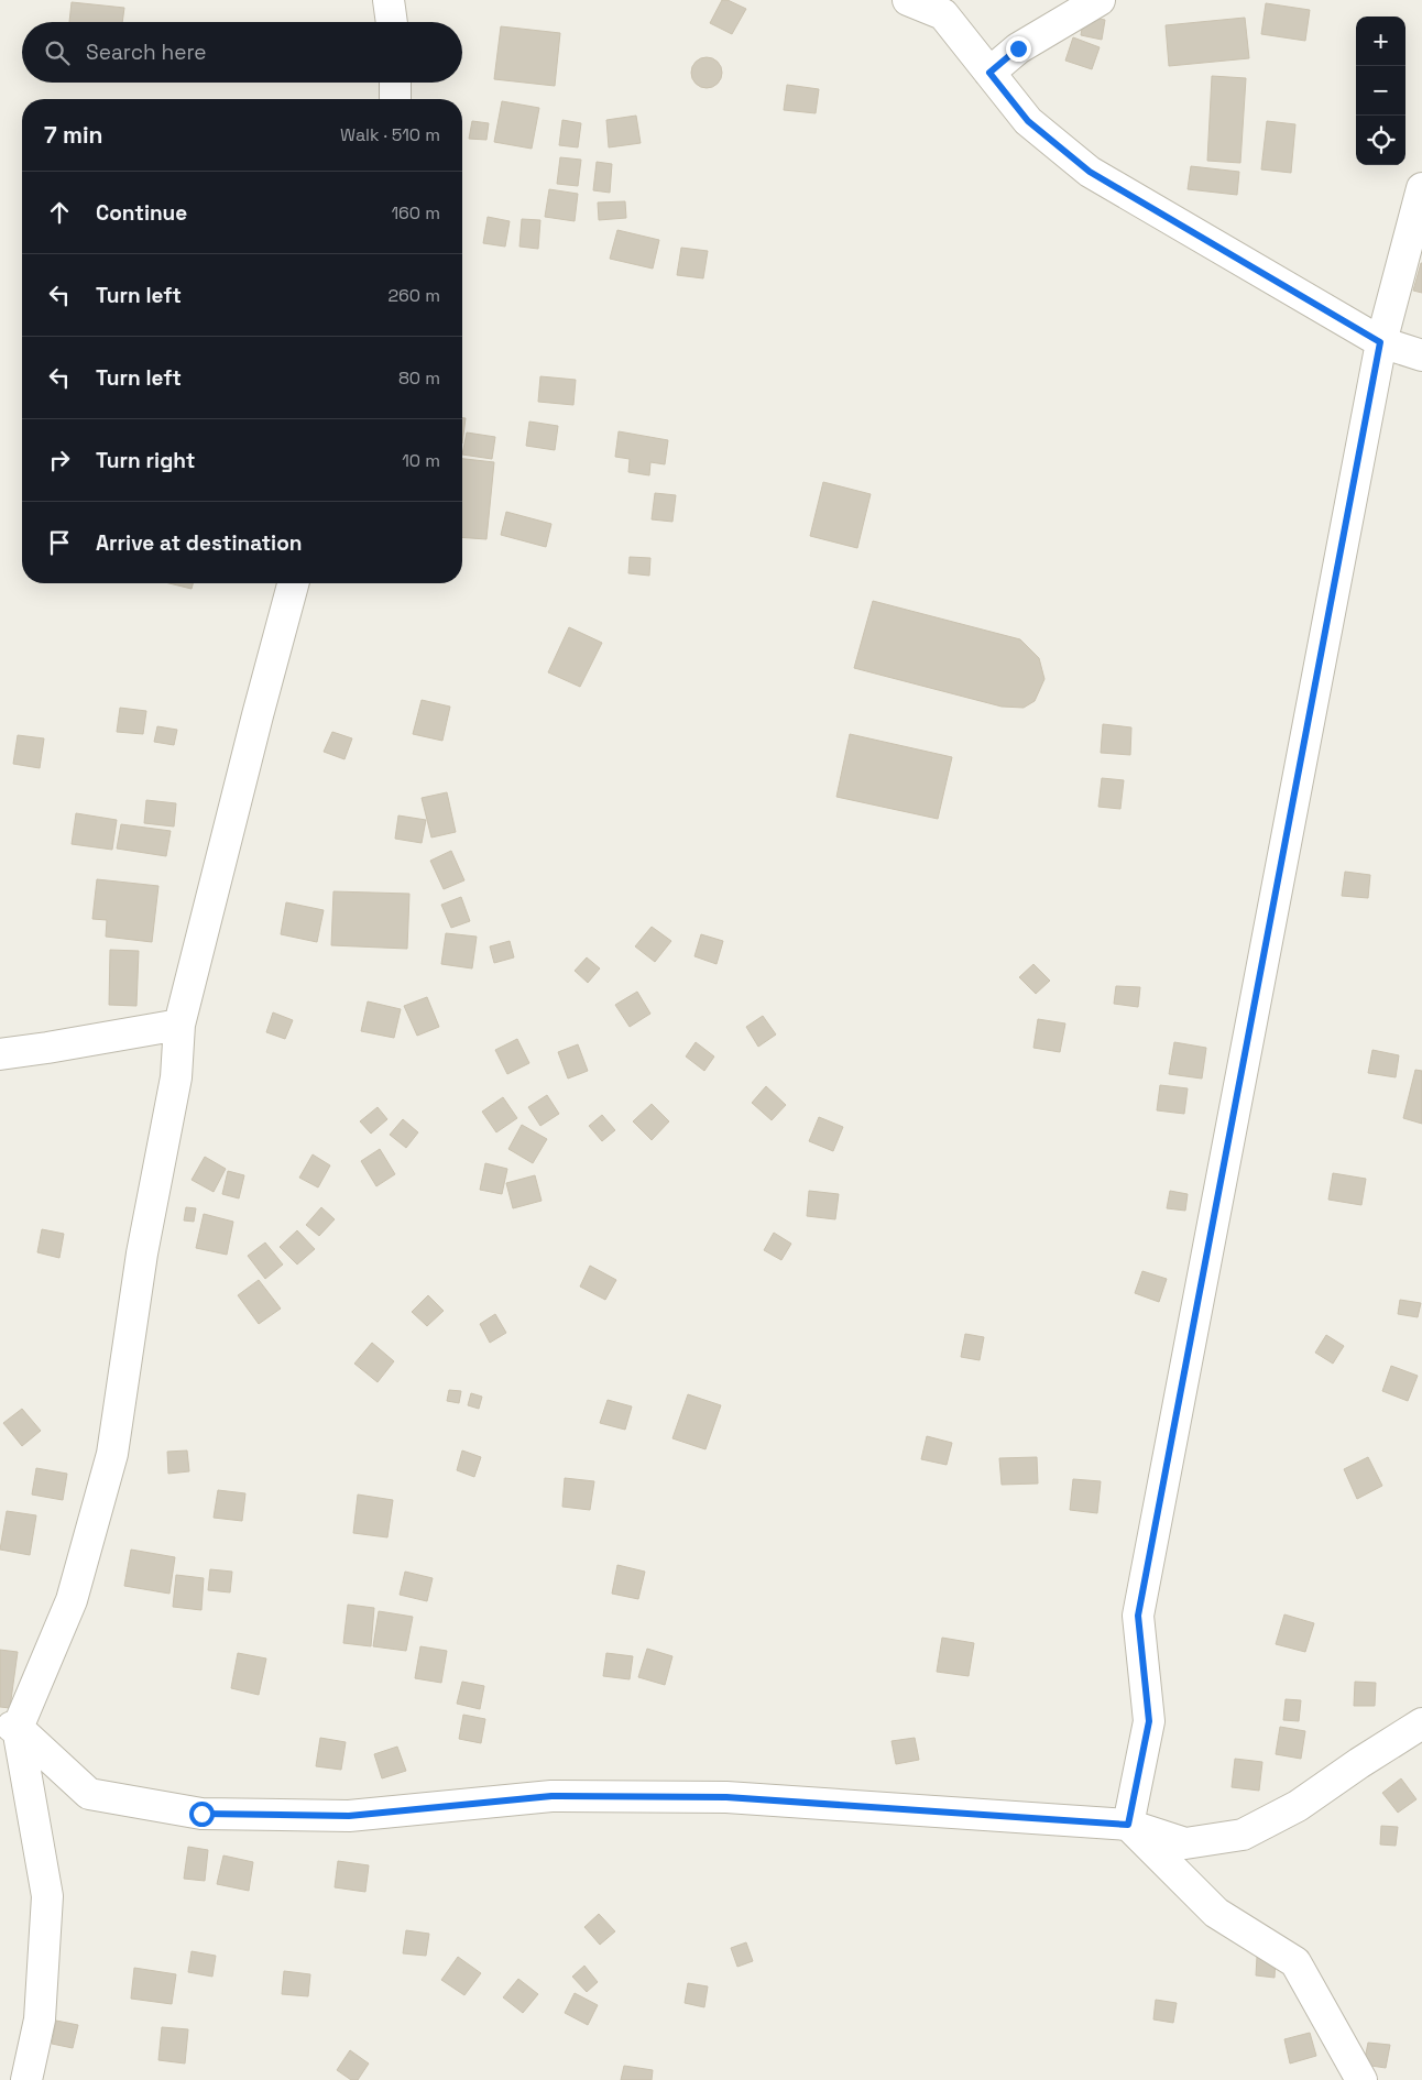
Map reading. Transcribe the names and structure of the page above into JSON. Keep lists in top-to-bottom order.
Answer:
{
  "page": {
    "map_buttons": ["+", "−"],
    "search": "Search here",
    "heading": ["7 min", "Walk · 510 m"],
    "list": [
      ["Continue", "160 m"],
      ["Turn left", "260 m"],
      ["Turn left", "80 m"],
      ["Turn right", "10 m"],
      "Arrive at destination"
    ]
  }
}
